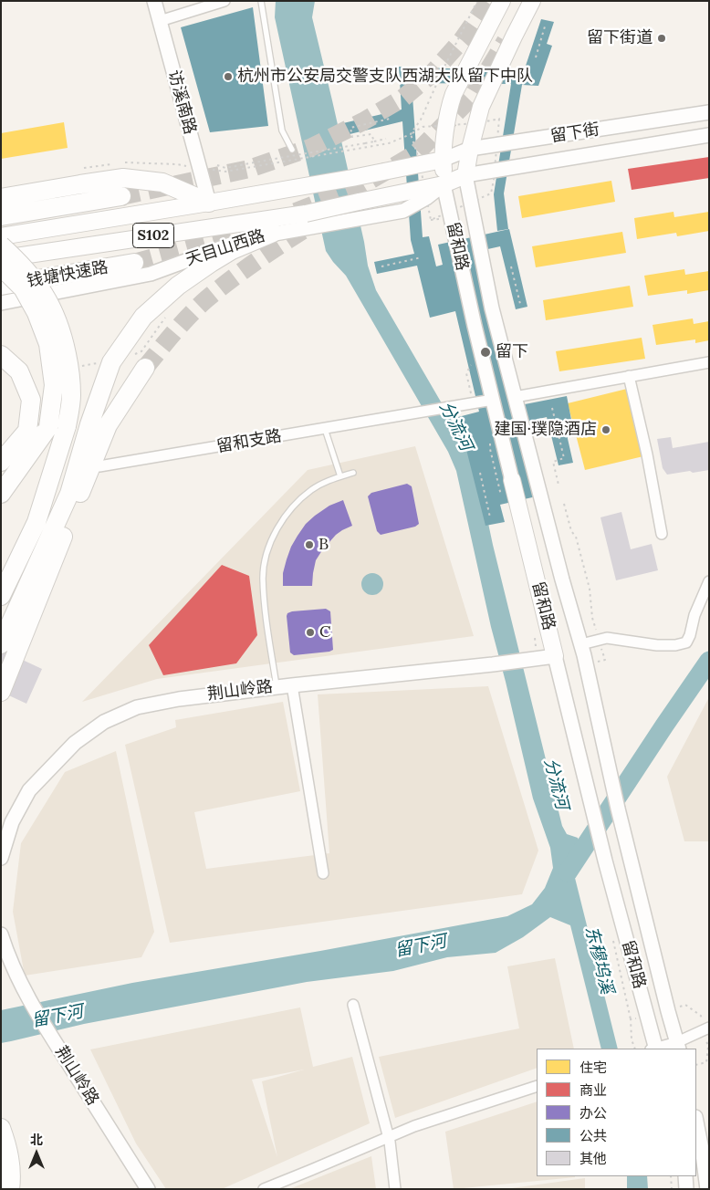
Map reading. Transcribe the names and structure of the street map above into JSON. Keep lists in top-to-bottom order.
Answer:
{
  "streets": {
    "highway": ["钱塘快速路"],
    "main road": [
      "访溪南路",
      "留下街",
      "S102",
      "留和路",
      "天目山西路",
      "荆山岭路"
    ],
    "street": ["留和支路"]
  },
  "crossings": [
    ["访溪南路", "S102"],
    ["留下街", "S102"],
    ["留下街", "留和路"],
    ["留下街", "天目山西路"],
    ["S102", "留和路"],
    ["留和路", "天目山西路"],
    ["留和路", "留和支路"],
    ["留和路", "荆山岭路"]
  ],
  "water": ["分流河", "留下河", "东穆坞溪"],
  "places": [
    "留下街道",
    "杭州市公安局交警支队西湖大队留下中队",
    "留下",
    "建国·璞隐酒店",
    "B",
    "C"
  ],
  "legend": [
    "住宅",
    "商业",
    "办公",
    "公共",
    "其他"
  ],
  "north": "top"
}
